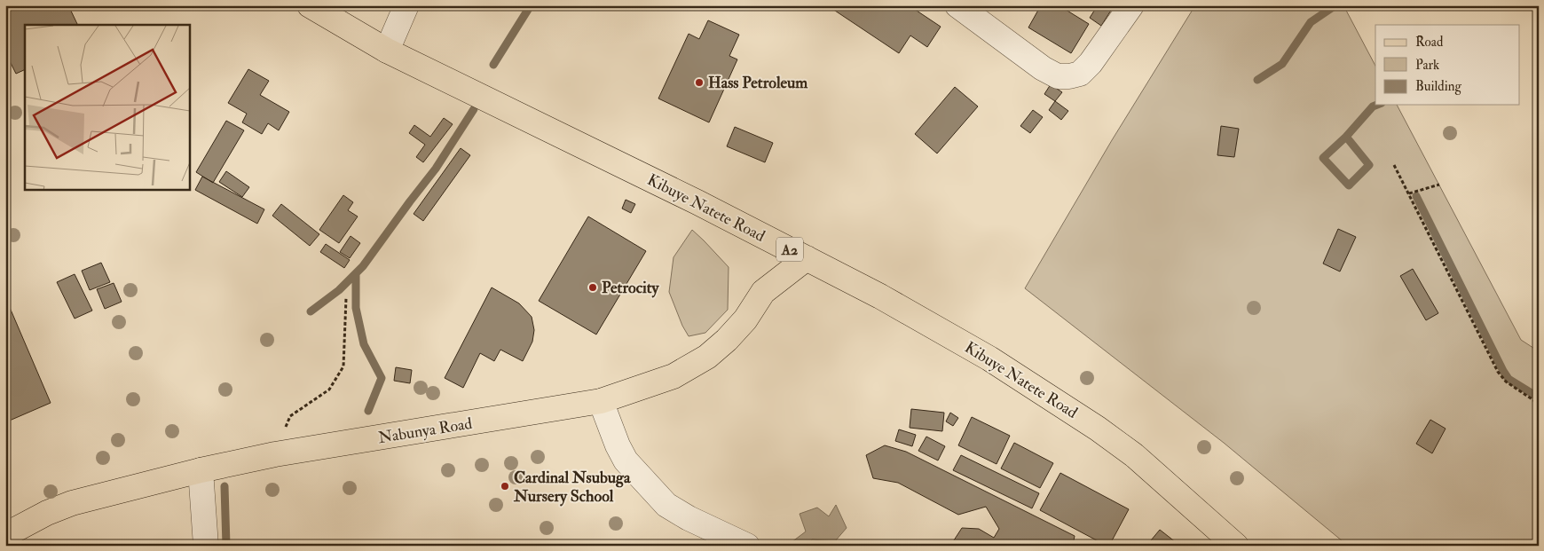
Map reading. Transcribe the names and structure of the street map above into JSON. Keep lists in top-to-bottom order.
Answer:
{
  "streets": {
    "main road": ["Kibuye Natete Road", "A2", "Nabunya Road"]
  },
  "crossings": [
    ["Kibuye Natete Road", "Nabunya Road"]
  ],
  "places": ["Hass Petroleum", "Petrocity", "Cardinal Nsubuga Nursery School"],
  "legend": ["Road", "Park", "Building"]
}
